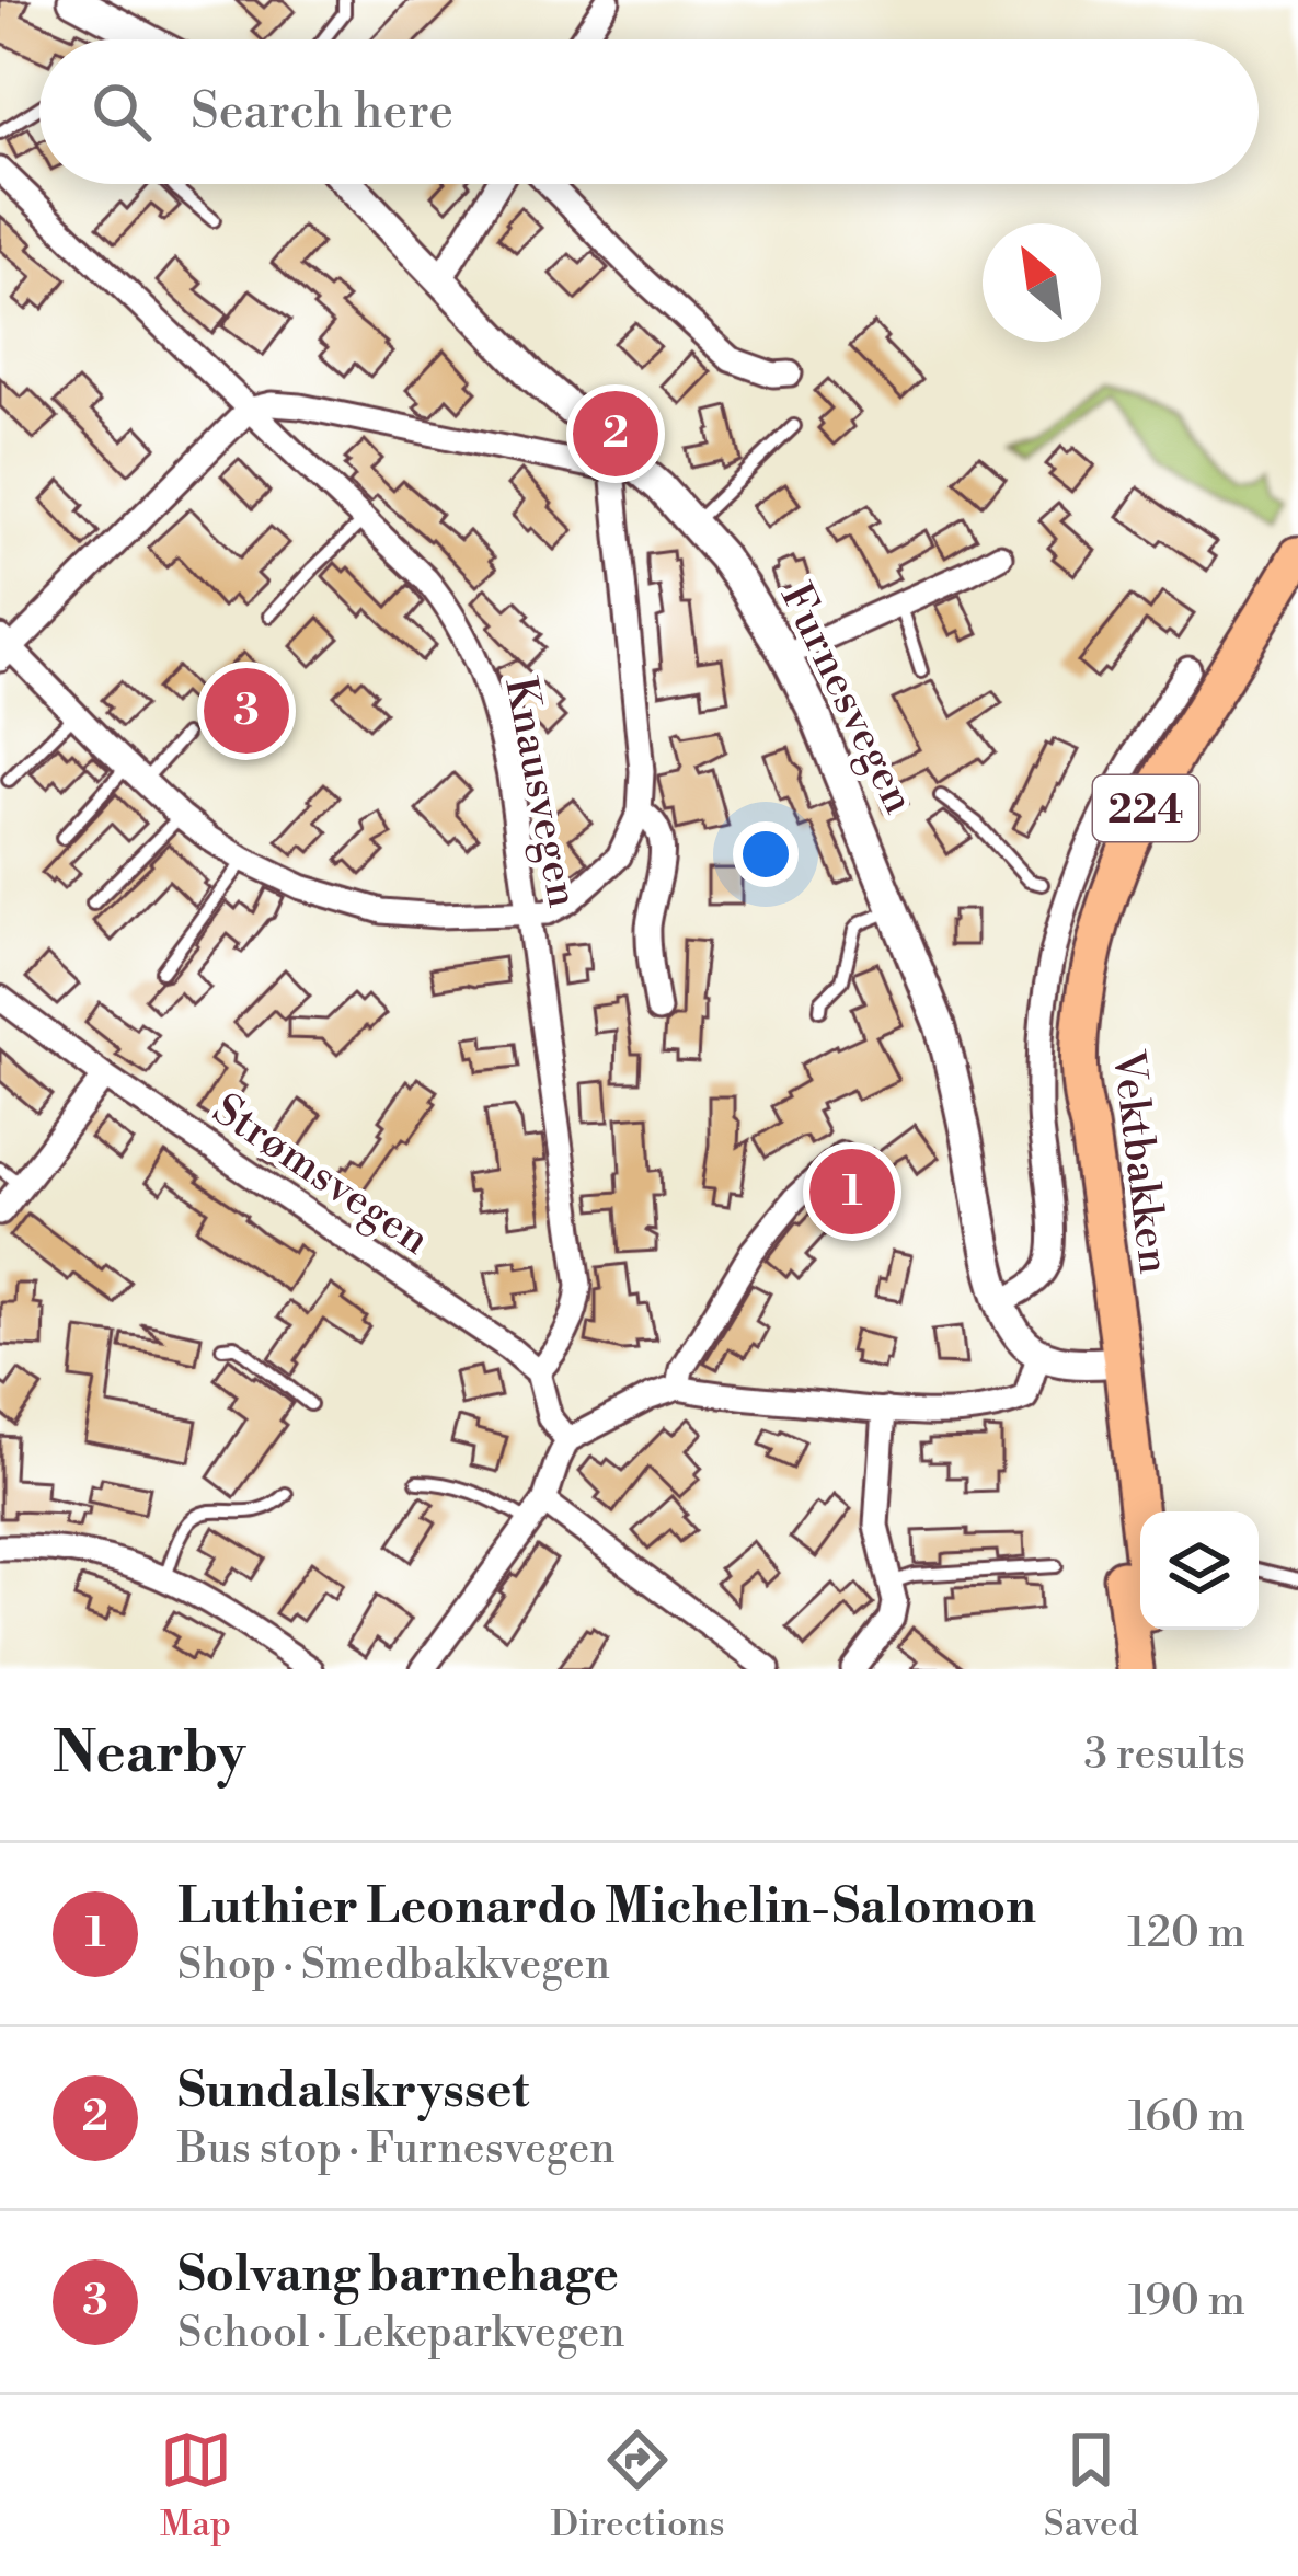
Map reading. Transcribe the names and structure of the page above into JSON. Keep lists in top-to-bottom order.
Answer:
{
  "streets": {
    "main road": ["224", "Vektbakken"],
    "street": ["Furnesvegen", "Knausvegen", "Strømsvegen"]
  },
  "crossings": [
    ["Furnesvegen", "Vektbakken"],
    ["Knausvegen", "Strømsvegen"],
    ["224", "Vektbakken"]
  ],
  "north": "top left",
  "page": {
    "search": "Search here",
    "pins": ["2", "3", "1"],
    "heading": ["Nearby", "3 results"],
    "list": [
      {
        "mark": "1",
        "name": "Luthier Leonardo Michelin-Salomon",
        "note": "Shop · Smedbakkvegen",
        "value": "120 m"
      },
      {
        "mark": "2",
        "name": "Sundalskrysset",
        "note": "Bus stop · Furnesvegen",
        "value": "160 m"
      },
      {
        "mark": "3",
        "name": "Solvang barnehage",
        "note": "School · Lekeparkvegen",
        "value": "190 m"
      }
    ],
    "nav": ["Map", "Directions", "Saved"]
  }
}
